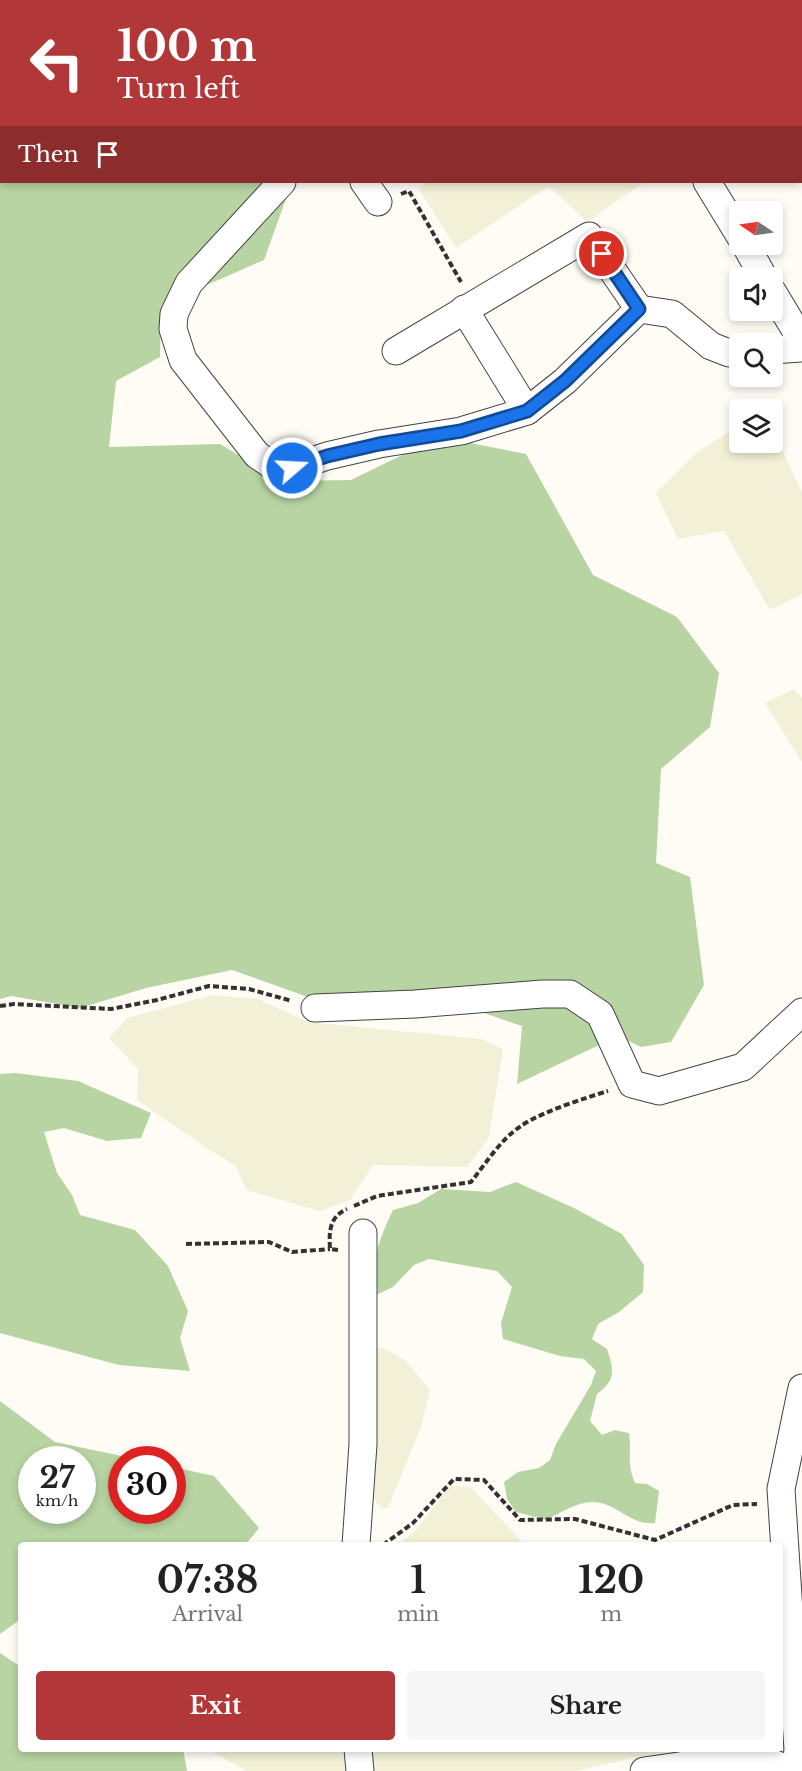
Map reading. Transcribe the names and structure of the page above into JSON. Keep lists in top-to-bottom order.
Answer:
{
  "north": "left",
  "page": {
    "turn": ["100 m", "Turn left"],
    "then": "Then",
    "speed": "27 km/h",
    "limit": "30",
    "eta": [
      "07:38",
      "Arrival",
      "1",
      "min",
      "120",
      "m"
    ],
    "buttons": ["Exit", "Share"]
  }
}
